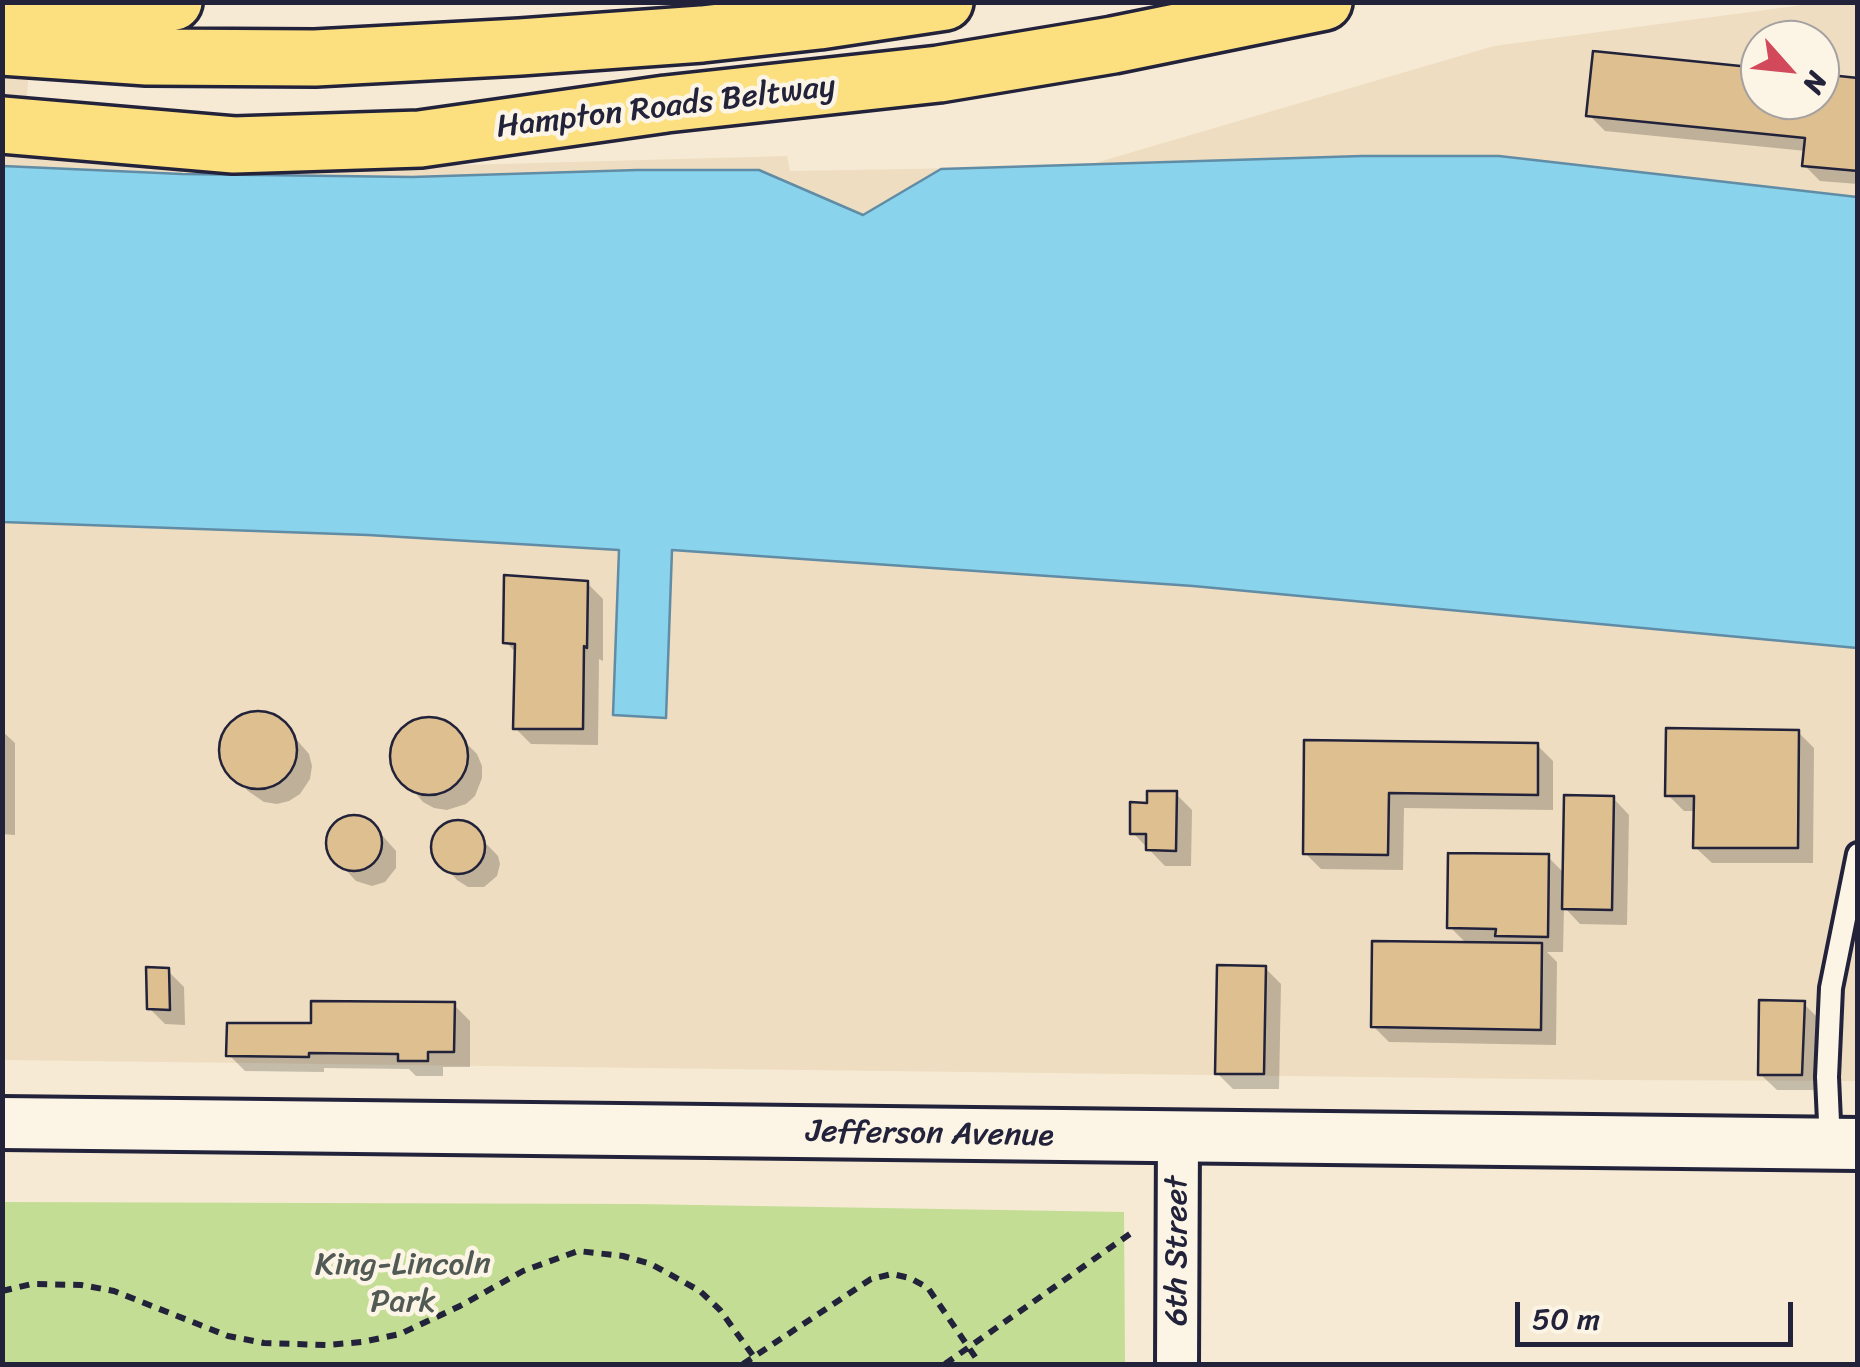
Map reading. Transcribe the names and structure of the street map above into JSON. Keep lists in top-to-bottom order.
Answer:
{
  "streets": {
    "highway": ["Hampton Roads Beltway"],
    "street": ["Jefferson Avenue", "6th Street"]
  },
  "crossings": [
    ["Jefferson Avenue", "6th Street"]
  ],
  "parks": ["King-Lincoln Park"],
  "scale_bar": "50 m",
  "north": "bottom right"
}
